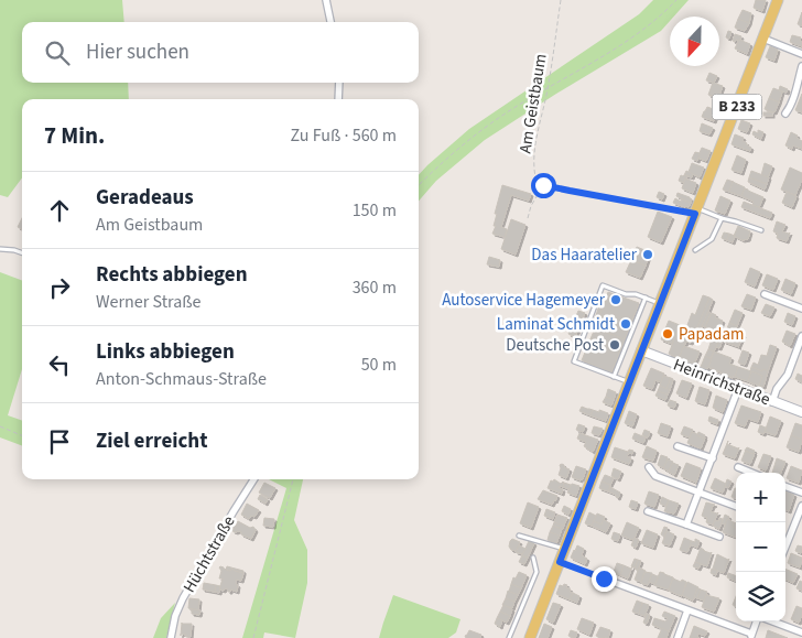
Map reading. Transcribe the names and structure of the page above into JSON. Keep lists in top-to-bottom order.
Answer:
{
  "streets": {
    "main road": ["B 233"],
    "street": ["Heinrichstraße", "Hüchtstraße"],
    "path": ["Am Geistbaum"]
  },
  "crossings": [
    ["B 233", "Heinrichstraße"]
  ],
  "places": [
    "Das Haaratelier",
    "Autoservice Hagemeyer",
    "Laminat Schmidt",
    "Papadam",
    "Deutsche Post"
  ],
  "north": "bottom",
  "page": {
    "search": "Hier suchen",
    "heading": ["7 Min.", "Zu Fuß · 560 m"],
    "list": [
      ["Geradeaus", "Am Geistbaum", "150 m"],
      ["Rechts abbiegen", "Werner Straße", "360 m"],
      ["Links abbiegen", "Anton-Schmaus-Straße", "50 m"],
      "Ziel erreicht"
    ],
    "map_buttons": ["+", "−"]
  }
}
